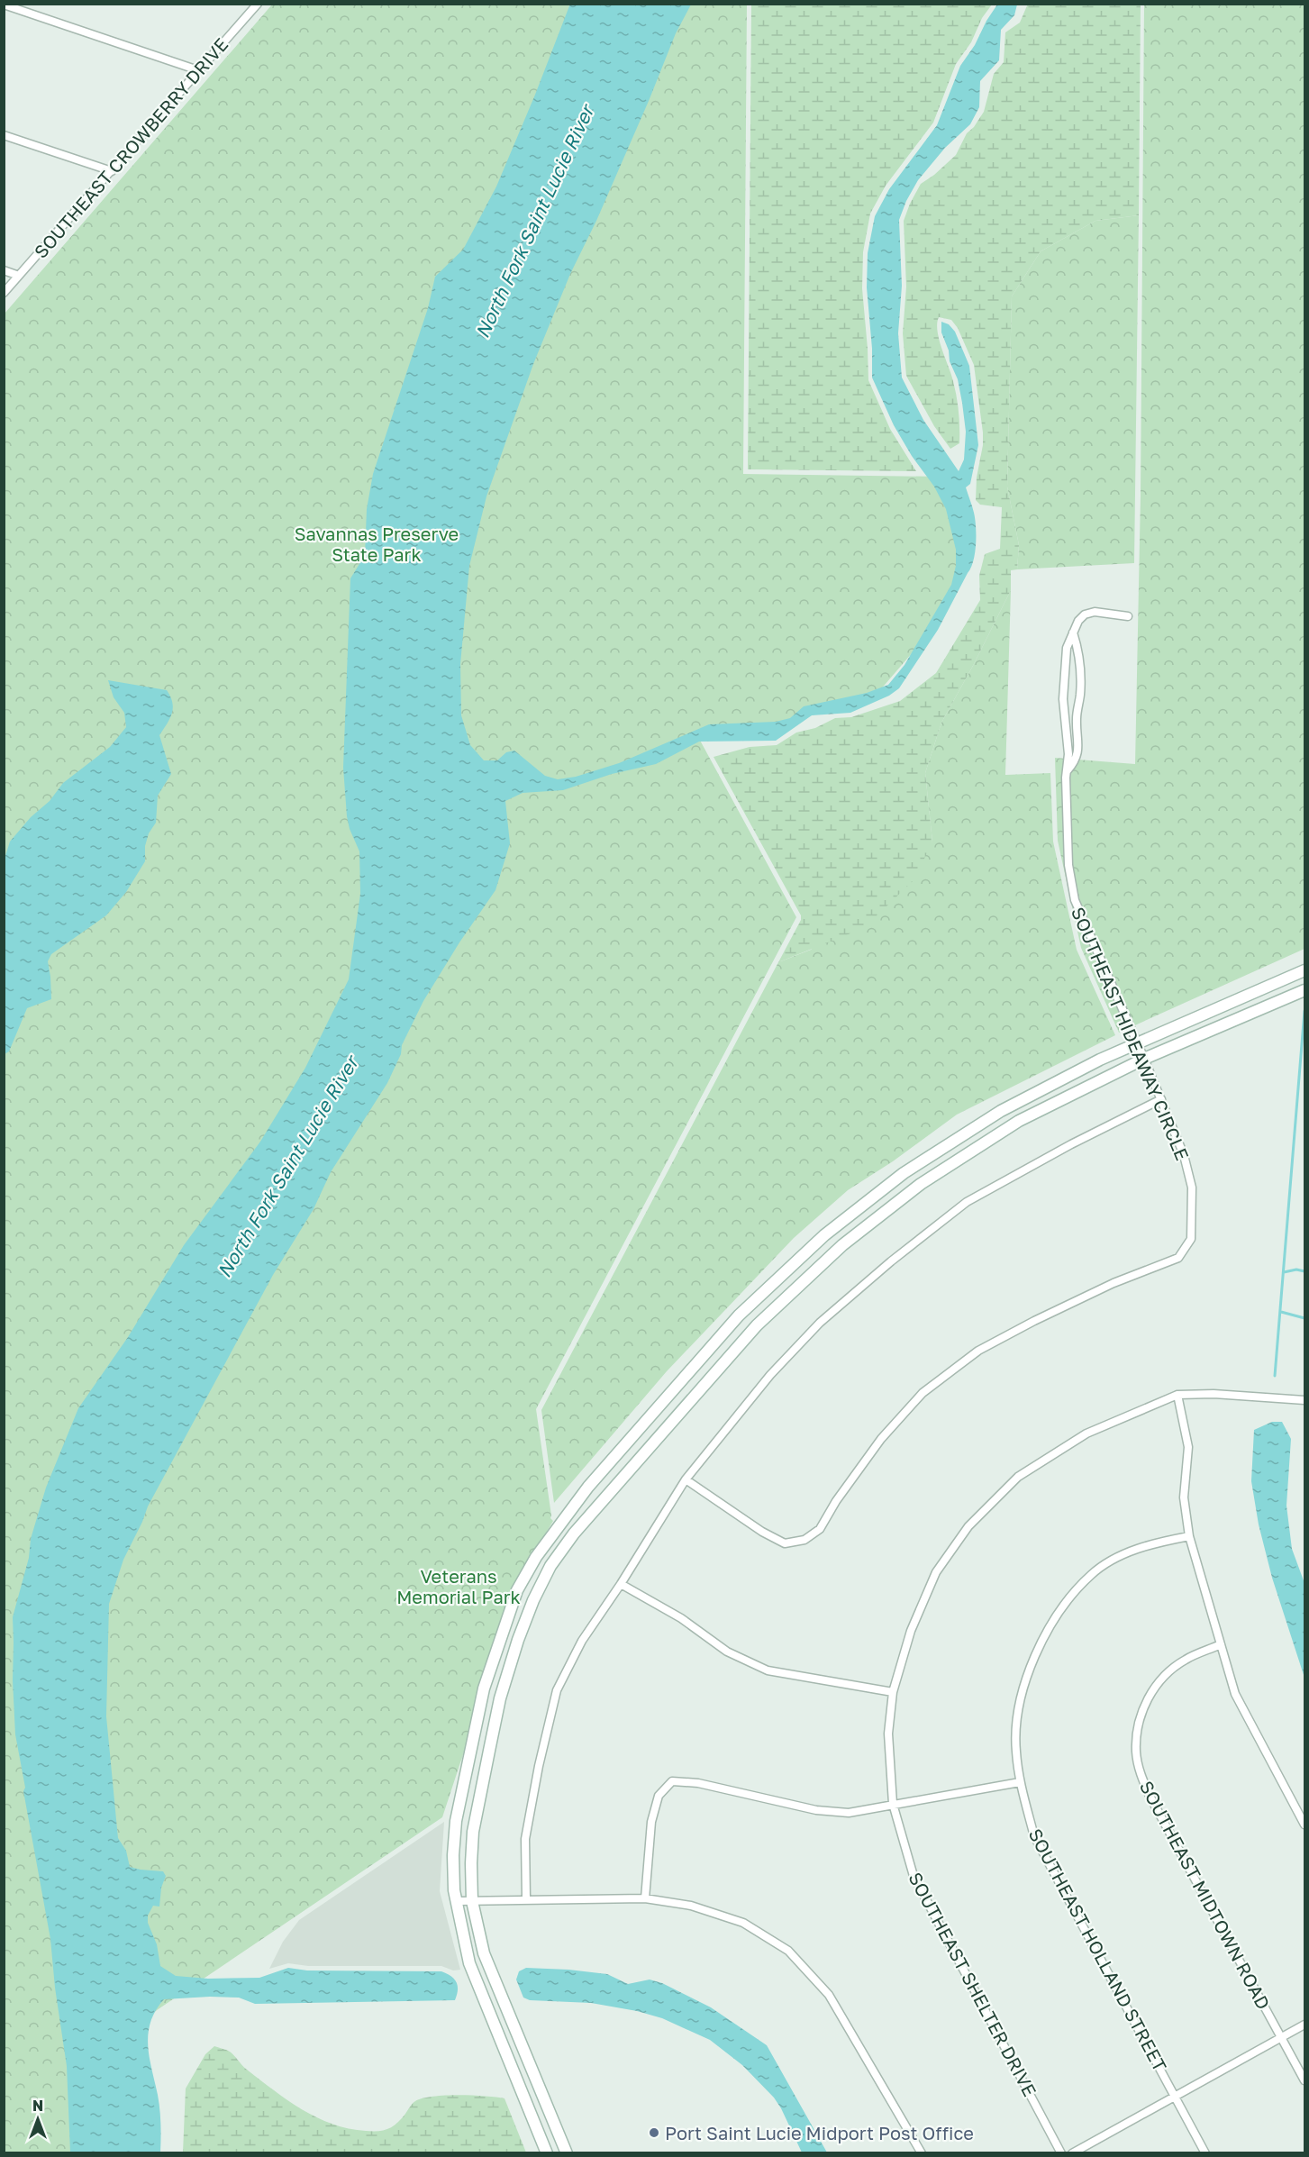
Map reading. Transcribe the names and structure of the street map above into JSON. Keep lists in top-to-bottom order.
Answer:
{
  "streets": {
    "street": [
      "SOUTHEAST CROWBERRY DRIVE",
      "SOUTHEAST HIDEAWAY CIRCLE",
      "SOUTHEAST MIDTOWN ROAD",
      "SOUTHEAST HOLLAND STREET",
      "SOUTHEAST SHELTER DRIVE"
    ]
  },
  "water": ["North Fork Saint Lucie River"],
  "parks": ["Savannas Preserve State Park", "Veterans Memorial Park"],
  "places": ["Port Saint Lucie Midport Post Office"],
  "north": "top"
}
